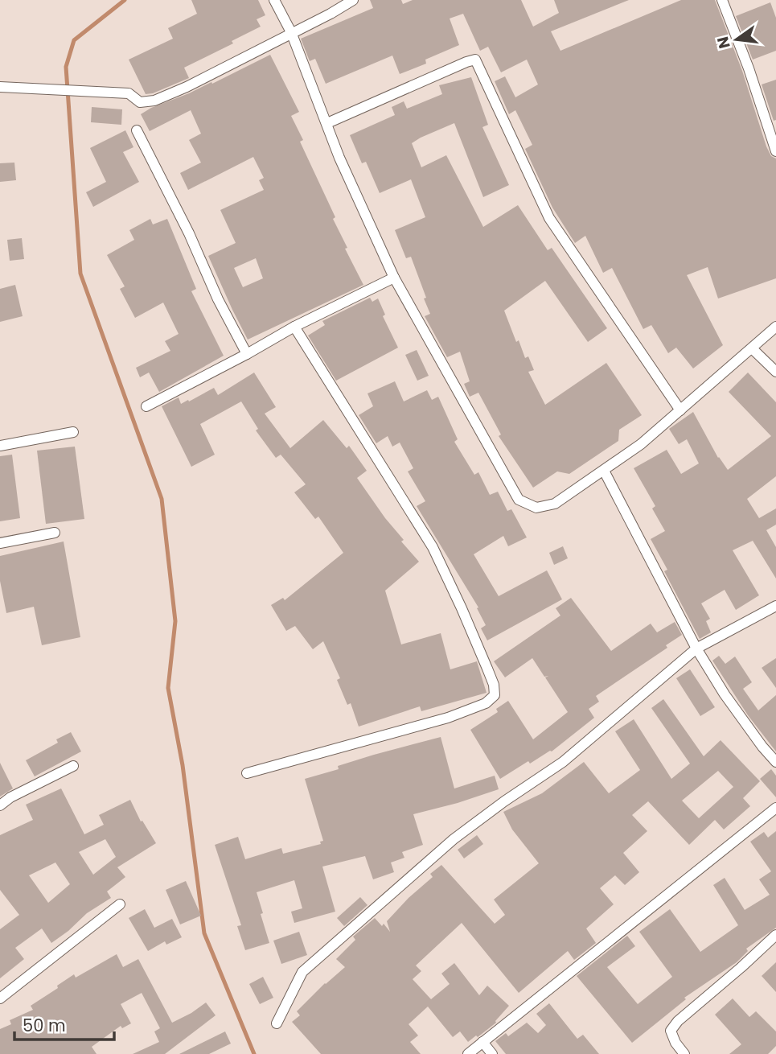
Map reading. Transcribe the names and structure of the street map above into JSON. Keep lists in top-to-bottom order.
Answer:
{
  "scale_bar": "50 m",
  "north": "left"
}
